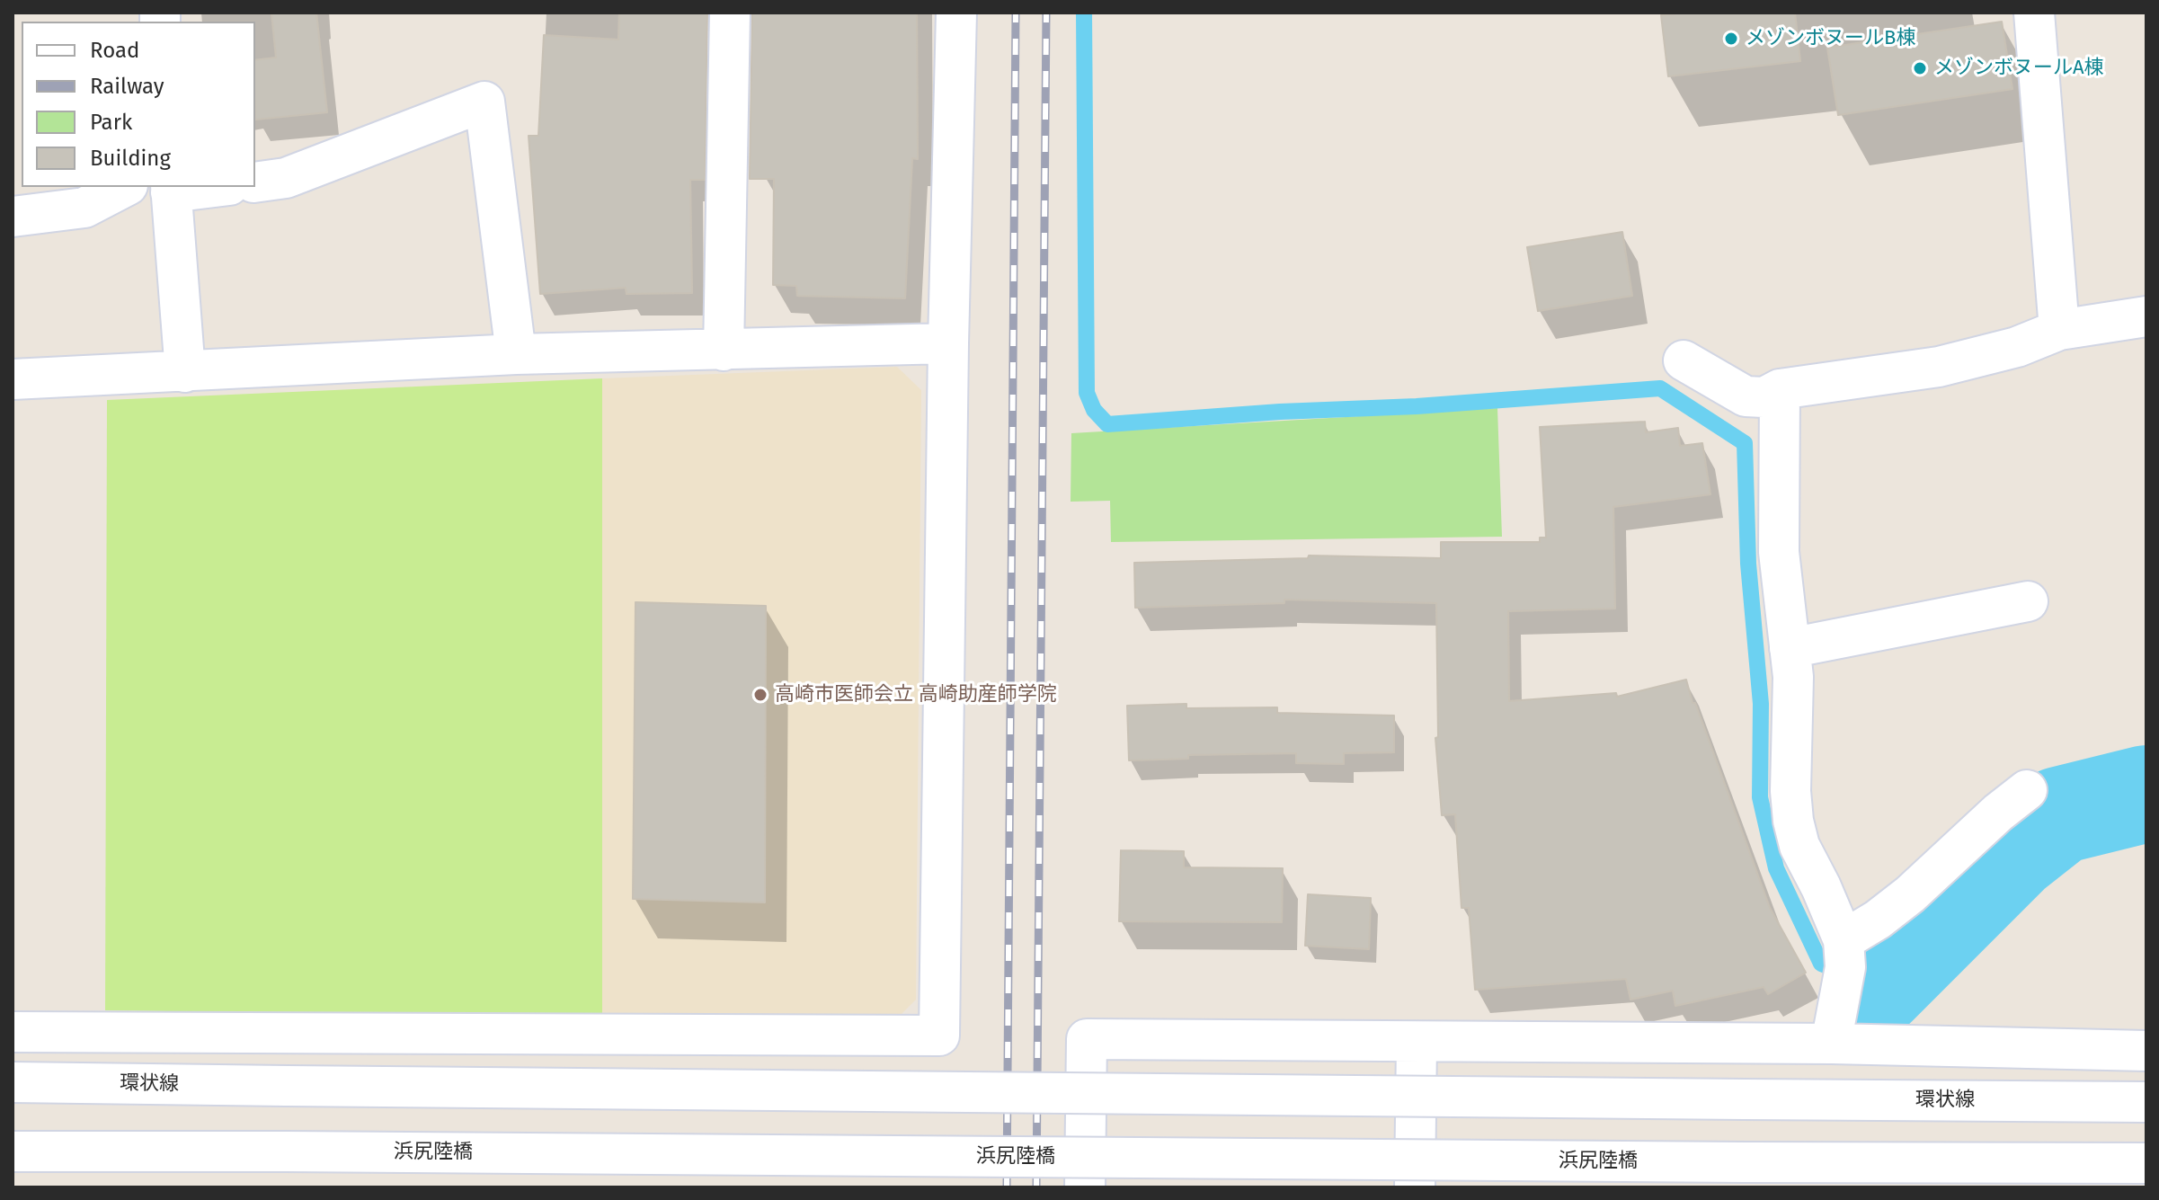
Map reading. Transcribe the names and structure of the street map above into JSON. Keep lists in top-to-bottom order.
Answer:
{
  "streets": {
    "street": ["環状線", "浜尻陸橋"]
  },
  "places": ["メゾンボヌールB棟", "メゾンボヌールA棟", "高崎市医師会立 高崎助産師学院"],
  "legend": [
    "Road",
    "Railway",
    "Park",
    "Building"
  ]
}
